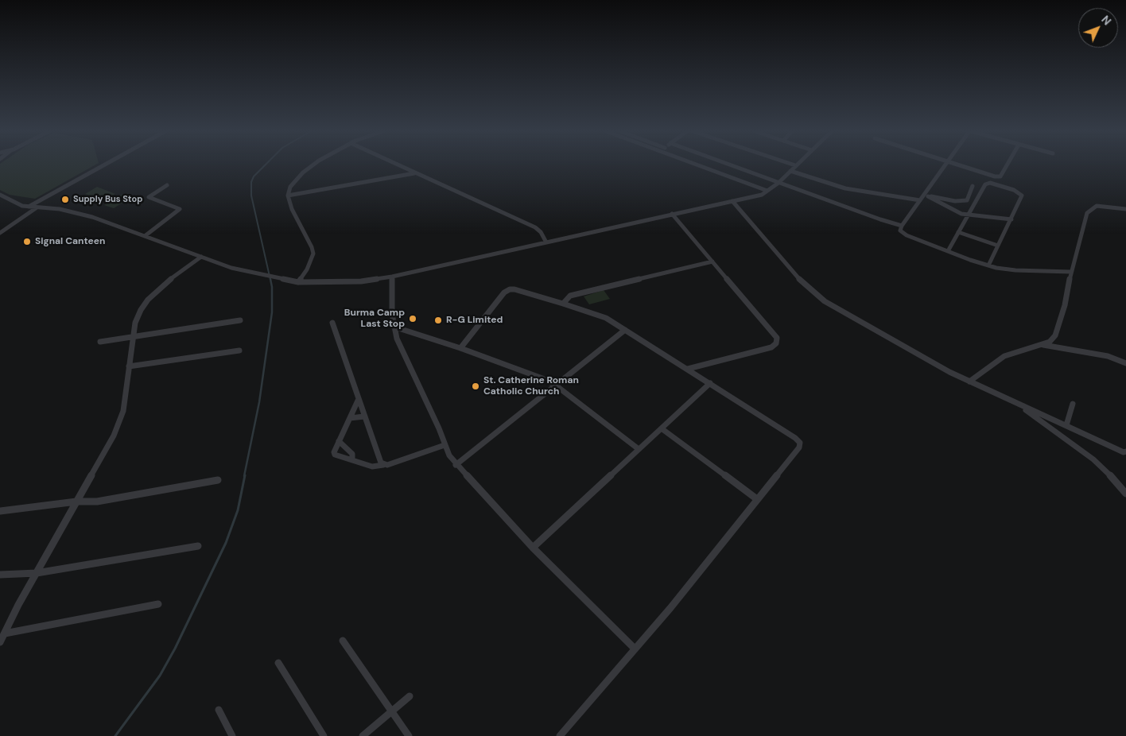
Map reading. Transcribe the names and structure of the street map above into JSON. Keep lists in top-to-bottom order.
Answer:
{
  "places": [
    "Supply Bus Stop",
    "Signal Canteen",
    "Burma Camp Last Stop",
    "R-G Limited",
    "St. Catherine Roman Catholic Church"
  ],
  "north": "top right"
}
